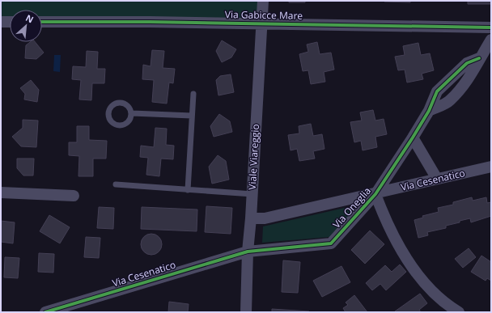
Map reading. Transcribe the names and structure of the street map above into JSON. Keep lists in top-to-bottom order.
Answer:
{
  "streets": {
    "street": [
      "Via Gabicce Mare",
      "Viale Viareggio",
      "Via Cesenatico",
      "Via Oneglia"
    ]
  },
  "crossings": [
    ["Via Gabicce Mare", "Viale Viareggio"],
    ["Viale Viareggio", "Via Cesenatico"],
    ["Viale Viareggio", "Via Oneglia"],
    ["Via Cesenatico", "Via Oneglia"]
  ],
  "north": "top right"
}
